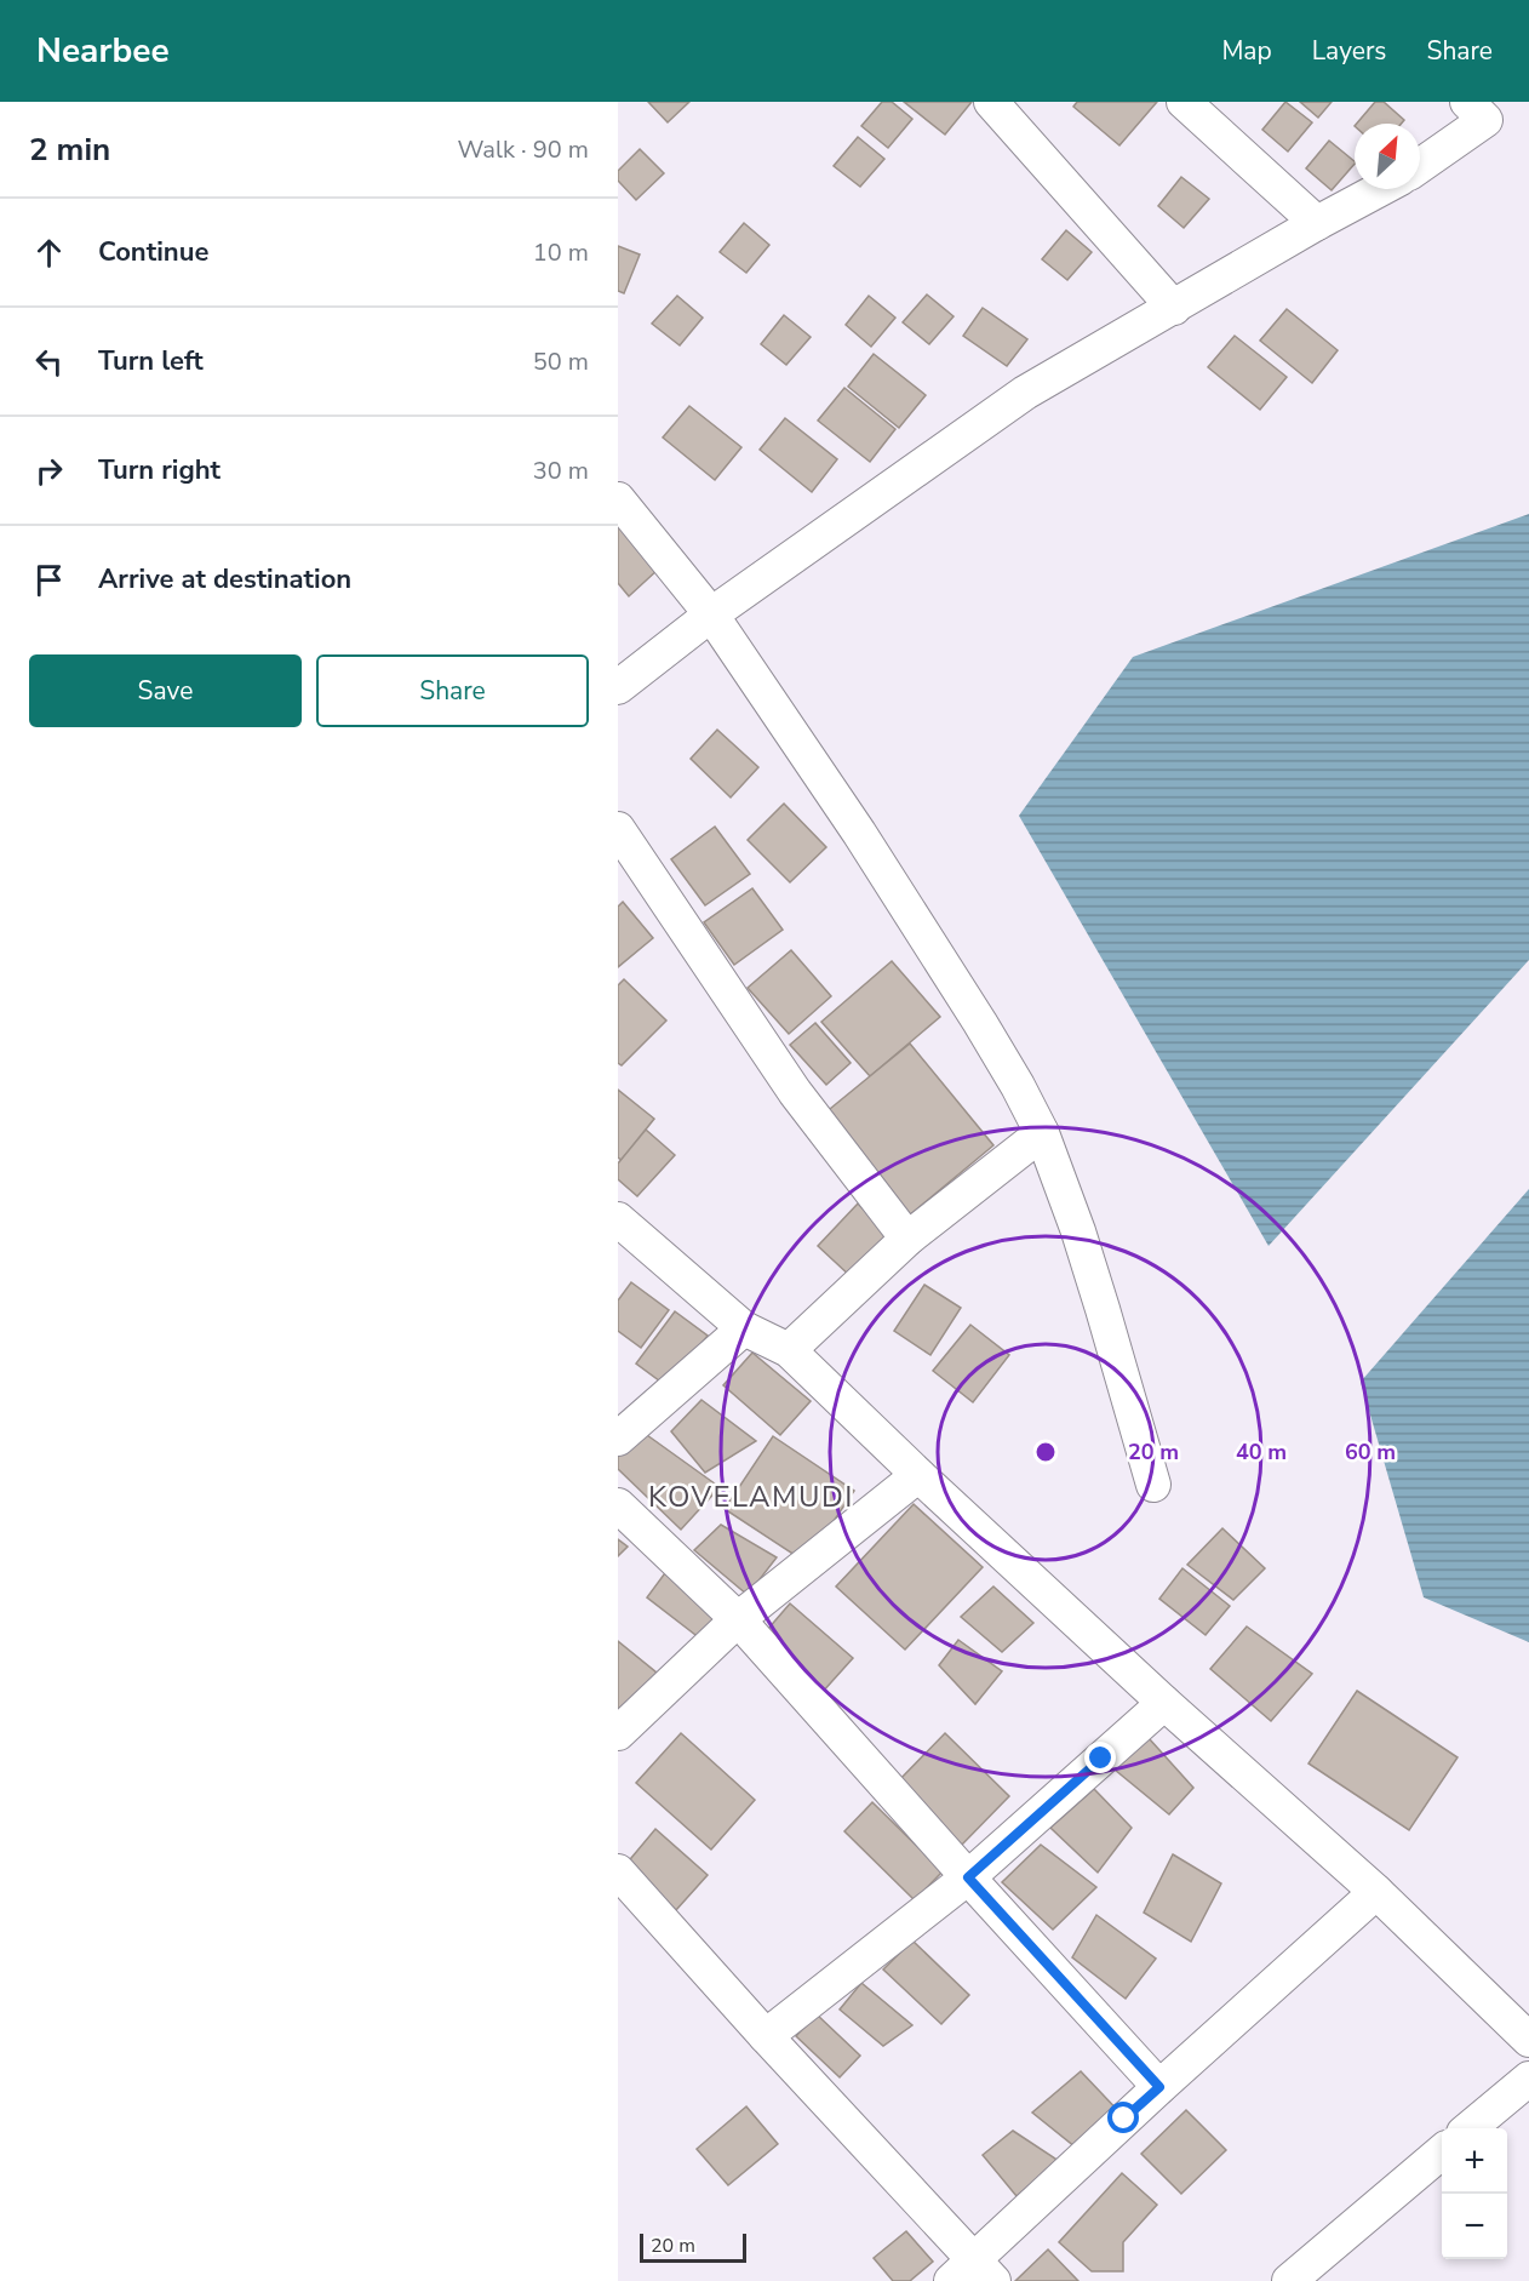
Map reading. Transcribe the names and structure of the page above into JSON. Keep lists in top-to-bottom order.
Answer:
{
  "districts": ["KOVELAMUDI"],
  "scale_bar": "20 m",
  "north": "top right",
  "page": {
    "header": "Nearbee",
    "nav": ["Map", "Layers", "Share"],
    "heading": ["2 min", "Walk · 90 m"],
    "list": [
      ["Continue", "10 m"],
      ["Turn left", "50 m"],
      ["Turn right", "30 m"],
      "Arrive at destination"
    ],
    "buttons": ["Save", "Share"],
    "map_buttons": ["+", "−"],
    "scale": "20 m"
  },
  "rings": ["20 m", "40 m", "60 m"]
}
